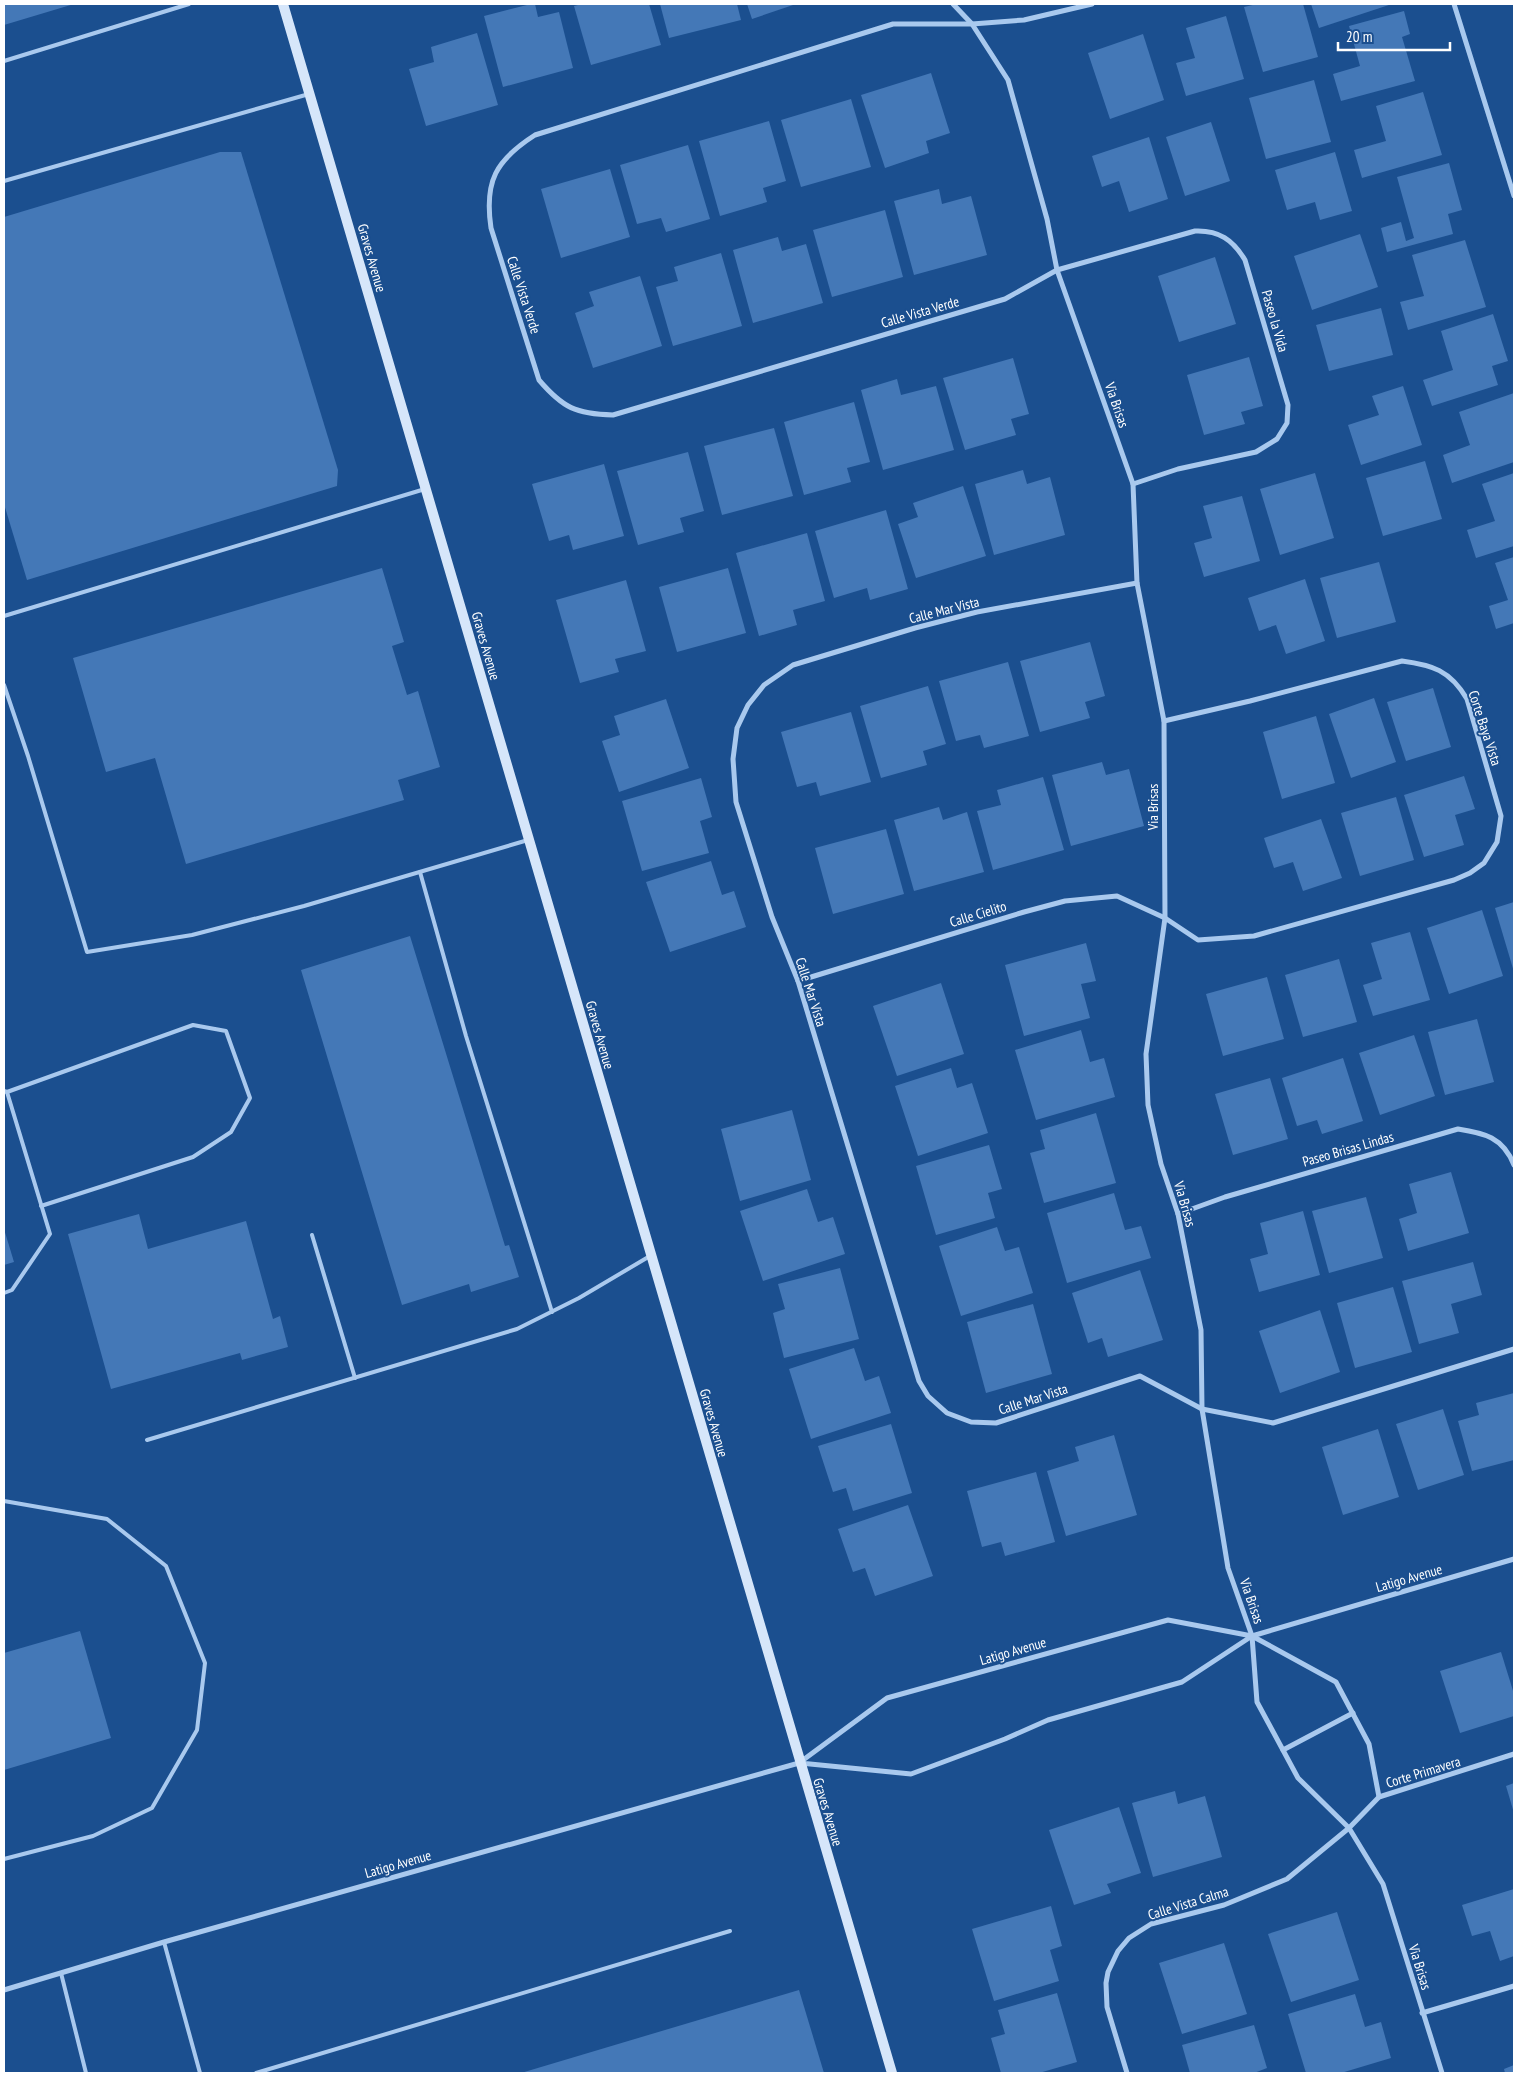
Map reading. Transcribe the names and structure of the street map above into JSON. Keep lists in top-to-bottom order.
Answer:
{
  "streets": {
    "street": [
      "Graves Avenue",
      "Calle Vista Verde",
      "Paseo la Vida",
      "Via Brisas",
      "Calle Mar Vista",
      "Corte Baya Vista",
      "Calle Cielito",
      "Paseo Brisas Lindas",
      "Latigo Avenue",
      "Corte Primavera",
      "Calle Vista Calma"
    ]
  },
  "crossings": [
    ["Graves Avenue", "Latigo Avenue"],
    ["Calle Vista Verde", "Paseo la Vida"],
    ["Calle Vista Verde", "Via Brisas"],
    ["Paseo la Vida", "Via Brisas"],
    ["Via Brisas", "Calle Mar Vista"],
    ["Via Brisas", "Corte Baya Vista"],
    ["Via Brisas", "Calle Cielito"],
    ["Via Brisas", "Paseo Brisas Lindas"],
    ["Via Brisas", "Latigo Avenue"],
    ["Via Brisas", "Corte Primavera"],
    ["Via Brisas", "Calle Vista Calma"],
    ["Calle Mar Vista", "Calle Cielito"],
    ["Corte Baya Vista", "Calle Cielito"],
    ["Corte Primavera", "Calle Vista Calma"]
  ],
  "scale_bar": "20 m"
}
